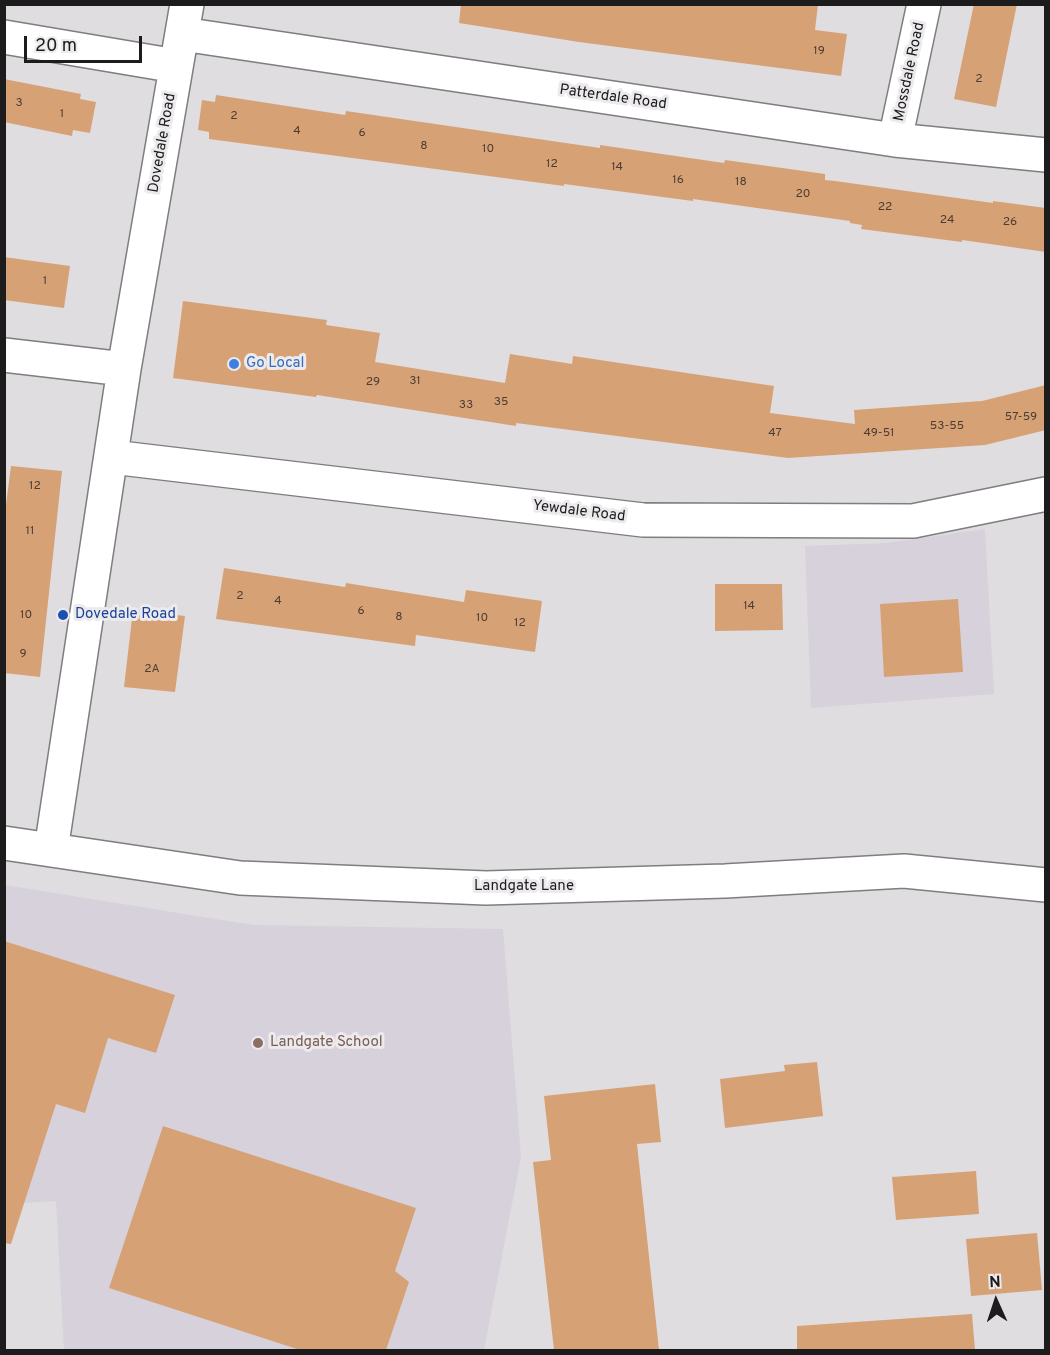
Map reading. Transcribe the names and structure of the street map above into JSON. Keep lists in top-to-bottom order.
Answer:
{
  "streets": {
    "street": [
      "Mossdale Road",
      "Patterdale Road",
      "Dovedale Road",
      "Yewdale Road",
      "Landgate Lane"
    ]
  },
  "crossings": [
    ["Mossdale Road", "Patterdale Road"],
    ["Patterdale Road", "Dovedale Road"],
    ["Dovedale Road", "Yewdale Road"],
    ["Dovedale Road", "Landgate Lane"]
  ],
  "places": ["Go Local", "Dovedale Road", "Landgate School"],
  "house_numbers": [
    "19",
    "2",
    "3",
    "1",
    "2",
    "4",
    "6",
    "8",
    "10",
    "12",
    "14",
    "16",
    "18",
    "20",
    "22",
    "24",
    "26",
    "1",
    "31",
    "29",
    "35",
    "33",
    "57-59",
    "53-55",
    "47",
    "49-51",
    "12",
    "11",
    "2",
    "4",
    "14",
    "6",
    "10",
    "8",
    "10",
    "12",
    "9",
    "2A"
  ],
  "scale_bar": "20 m",
  "north": "top"
}
